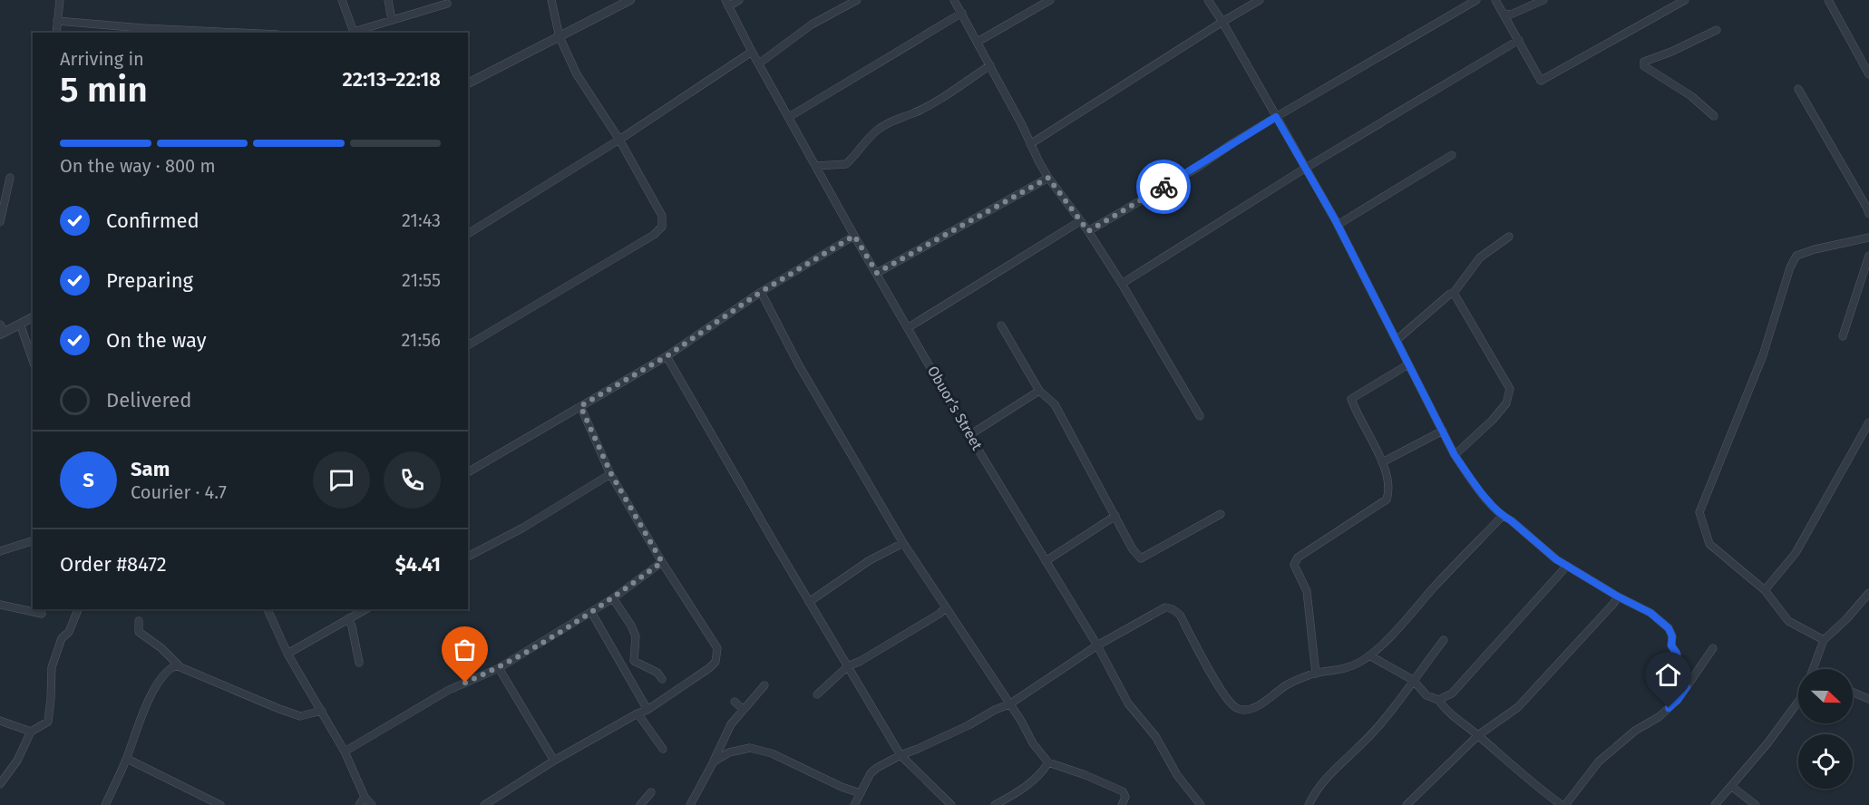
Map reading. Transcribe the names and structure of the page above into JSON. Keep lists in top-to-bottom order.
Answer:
{
  "streets": {
    "street": ["Obuor’s Street"]
  },
  "north": "right",
  "page": {
    "heading": ["5 min", "Arriving in", "22:13–22:18"],
    "panel": [
      "Sam",
      "Courier · 4.7",
      "Order #8472",
      "$4.41"
    ],
    "bar": "On the way · 800 m",
    "list": [
      ["Confirmed", "21:43"],
      ["Preparing", "21:55"],
      ["On the way", "21:56"],
      "Delivered"
    ],
    "round": "S"
  }
}
